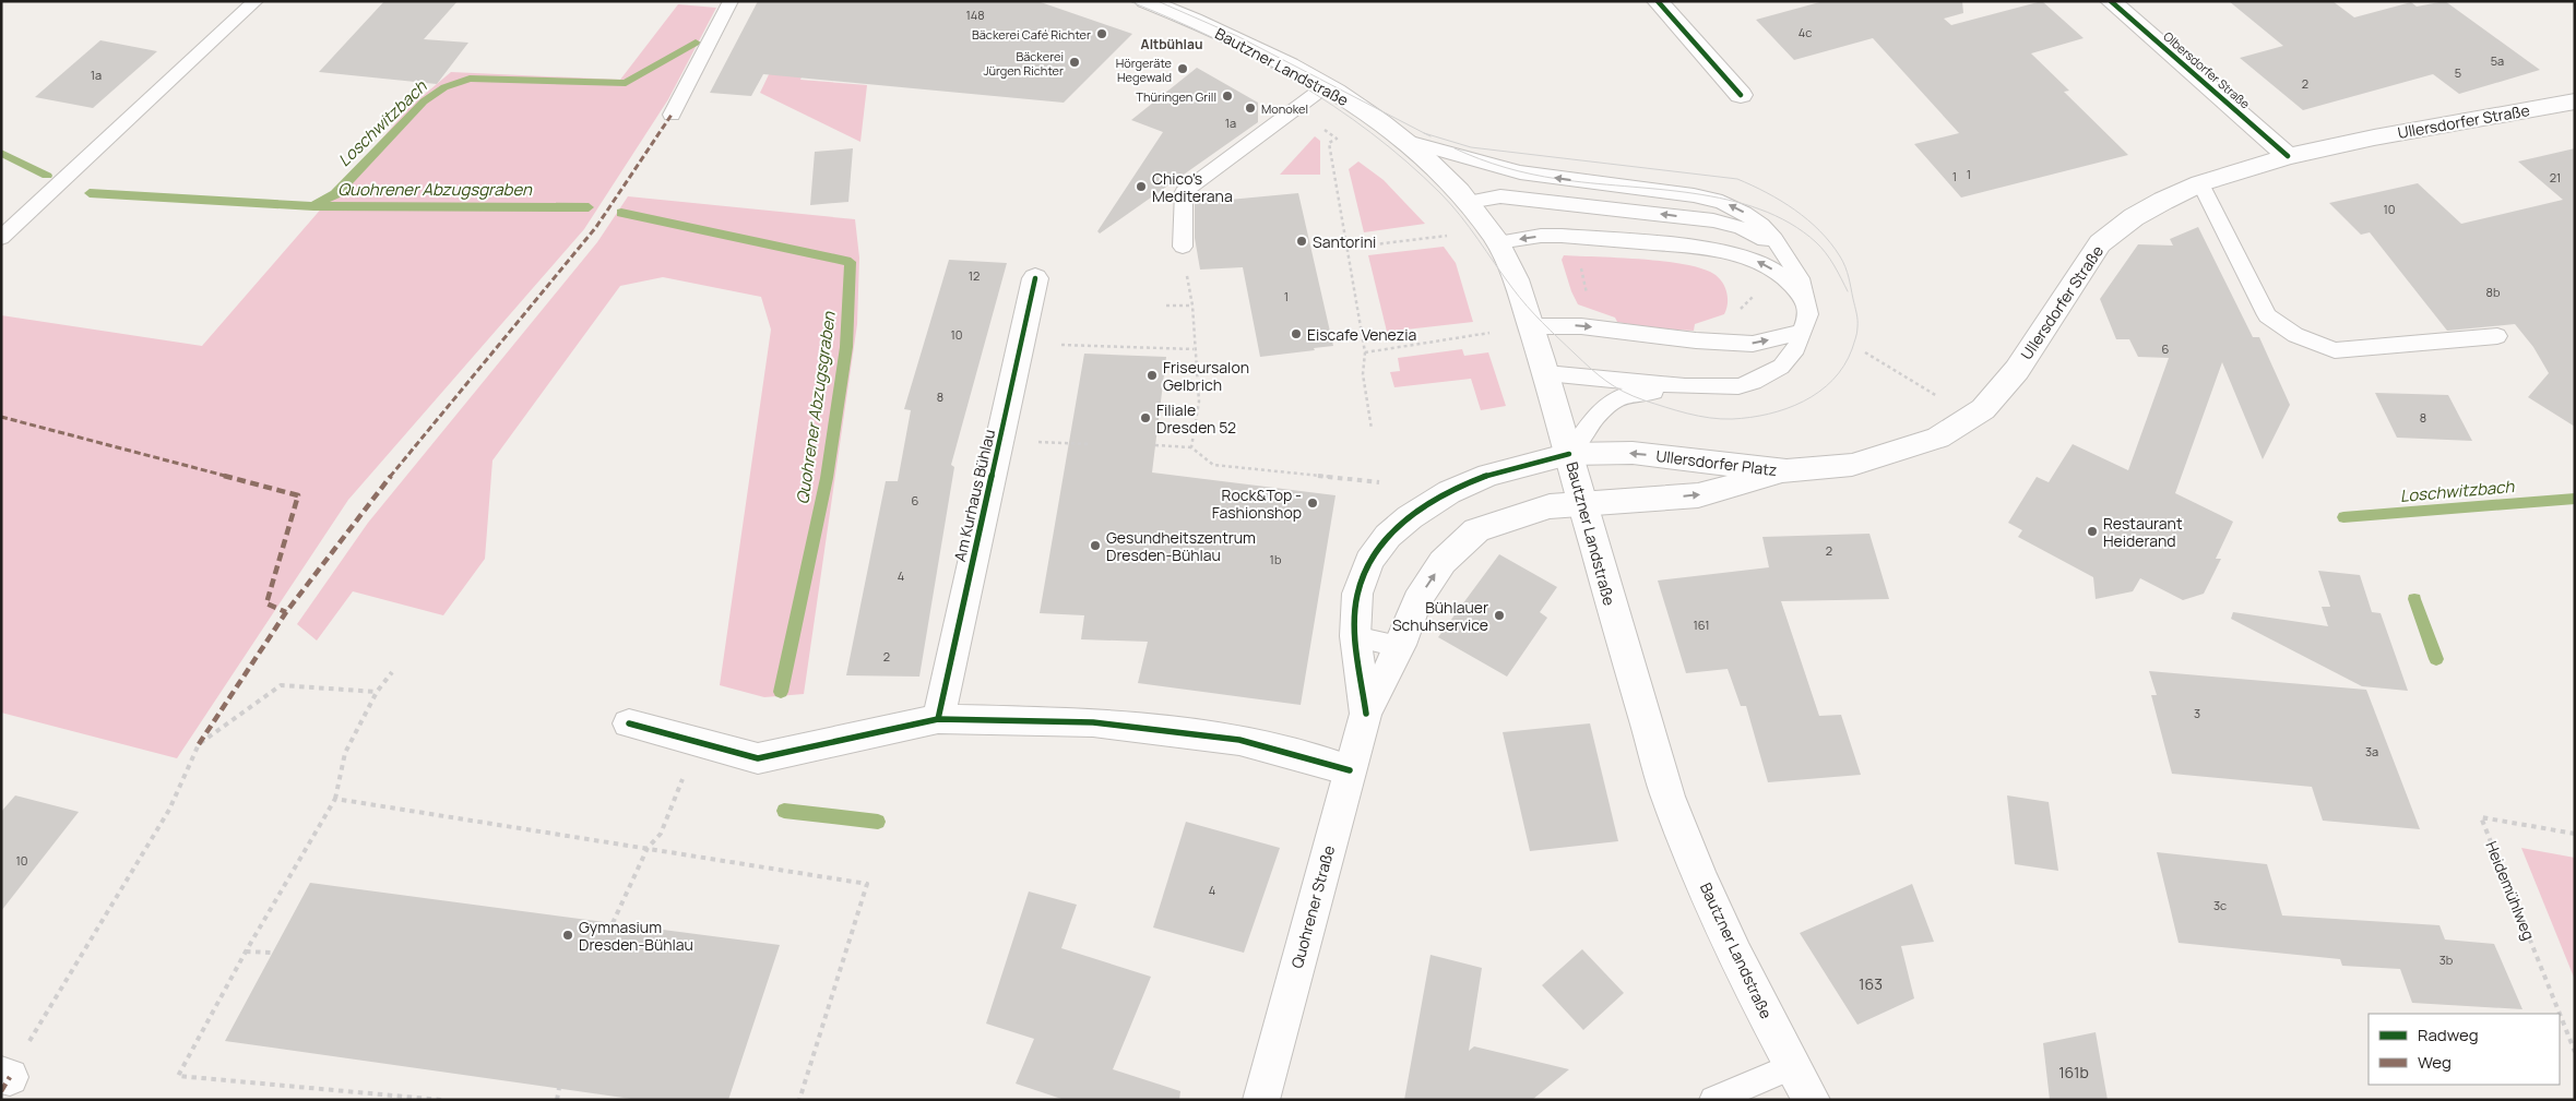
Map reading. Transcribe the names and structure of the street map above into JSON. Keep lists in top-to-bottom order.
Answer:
{
  "streets": {
    "main road": [
      "Bautzner Landstraße",
      "Olbersdorfer Straße",
      "Ullersdorfer Straße",
      "Ullersdorfer Platz",
      "Am Kurhaus Bühlau",
      "Quohrener Straße"
    ],
    "path": ["Heidemühlweg"]
  },
  "crossings": [
    ["Bautzner Landstraße", "Ullersdorfer Platz"],
    ["Bautzner Landstraße", "Quohrener Straße"],
    ["Olbersdorfer Straße", "Ullersdorfer Straße"],
    ["Ullersdorfer Straße", "Ullersdorfer Platz"],
    ["Ullersdorfer Platz", "Quohrener Straße"]
  ],
  "districts": ["Altbühlau"],
  "water": ["Loschwitzbach", "Quohrener Abzugsgraben"],
  "places": [
    "Bäckerei Café Richter",
    "Bäckerei Jürgen Richter",
    "Hörgeräte Hegewald",
    "Thüringen Grill",
    "Monokel",
    "Chico's Mediterana",
    "Santorini",
    "Eiscafe Venezia",
    "Friseursalon Gelbrich",
    "Filiale Dresden 52",
    "Rock&Top - Fashionshop",
    "Restaurant Heiderand",
    "Gesundheitszentrum Dresden-Bühlau",
    "Bühlauer Schuhservice",
    "Gymnasium Dresden-Bühlau"
  ],
  "house_numbers": [
    "148",
    "4c",
    "5a",
    "5",
    "1a",
    "2",
    "1a",
    "1",
    "1",
    "21",
    "10",
    "12",
    "8b",
    "1",
    "10",
    "6",
    "8",
    "8",
    "6",
    "2",
    "1b",
    "4",
    "161",
    "2",
    "3",
    "3a",
    "10",
    "4",
    "3c",
    "3b",
    "163",
    "161b"
  ],
  "legend": ["Radweg", "Weg"]
}
